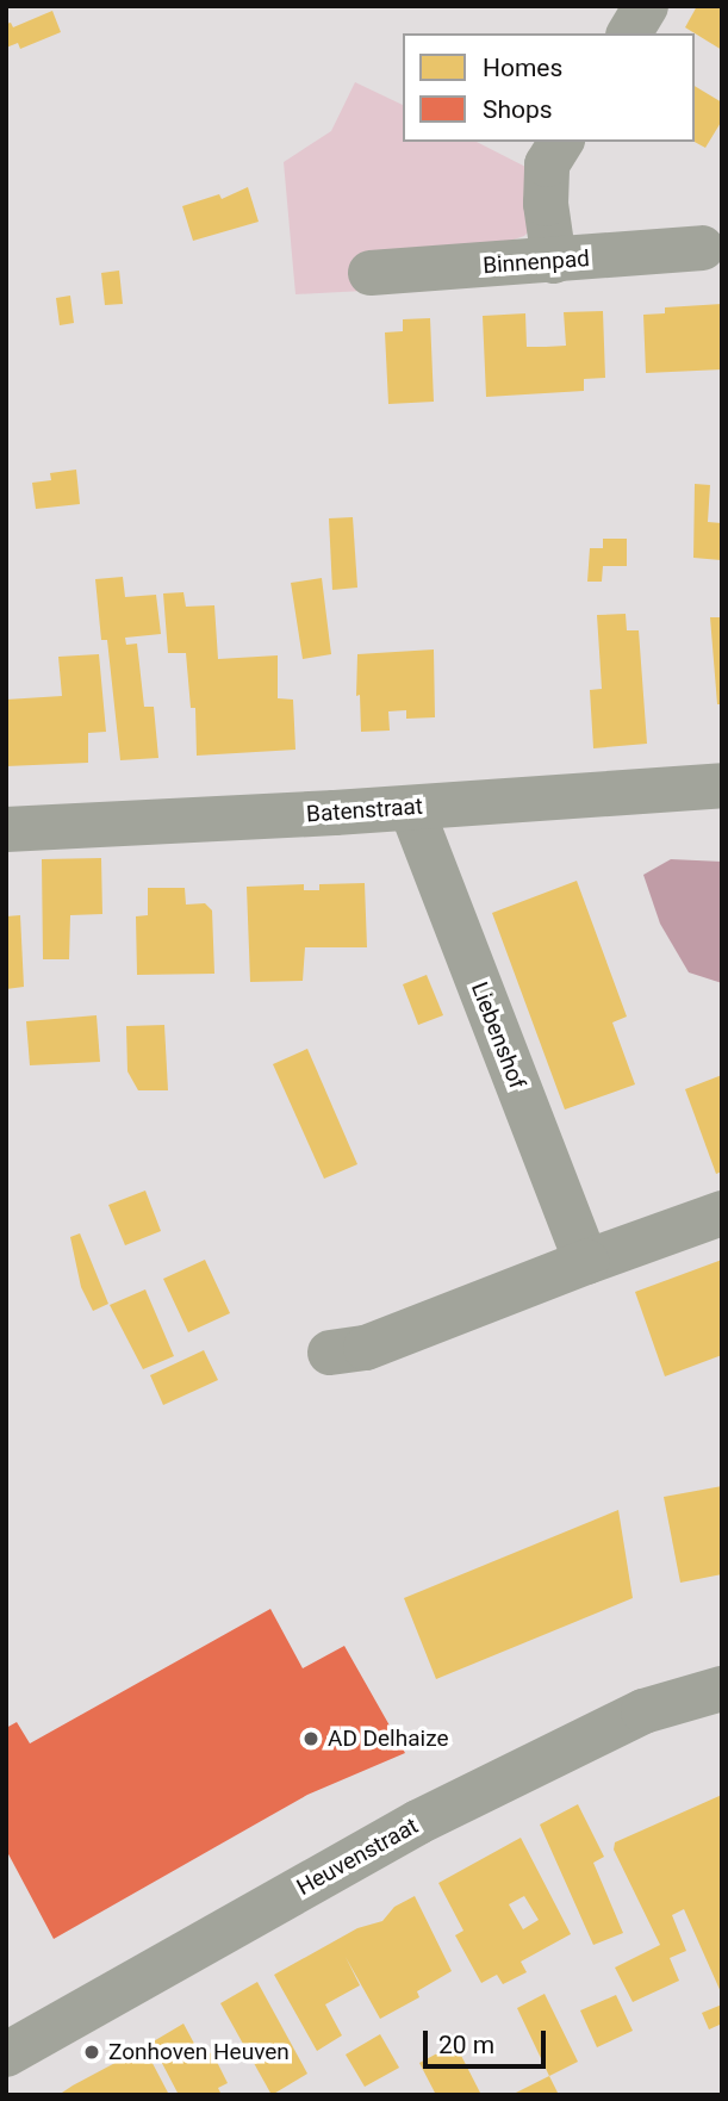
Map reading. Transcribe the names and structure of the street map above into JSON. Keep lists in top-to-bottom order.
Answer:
{
  "streets": {
    "street": [
      "Binnenpad",
      "Batenstraat",
      "Liebenshof",
      "Heuvenstraat"
    ]
  },
  "crossings": [
    ["Batenstraat", "Liebenshof"]
  ],
  "places": ["AD Delhaize", "Zonhoven Heuven"],
  "legend": ["Homes", "Shops"],
  "scale_bar": "20 m"
}
